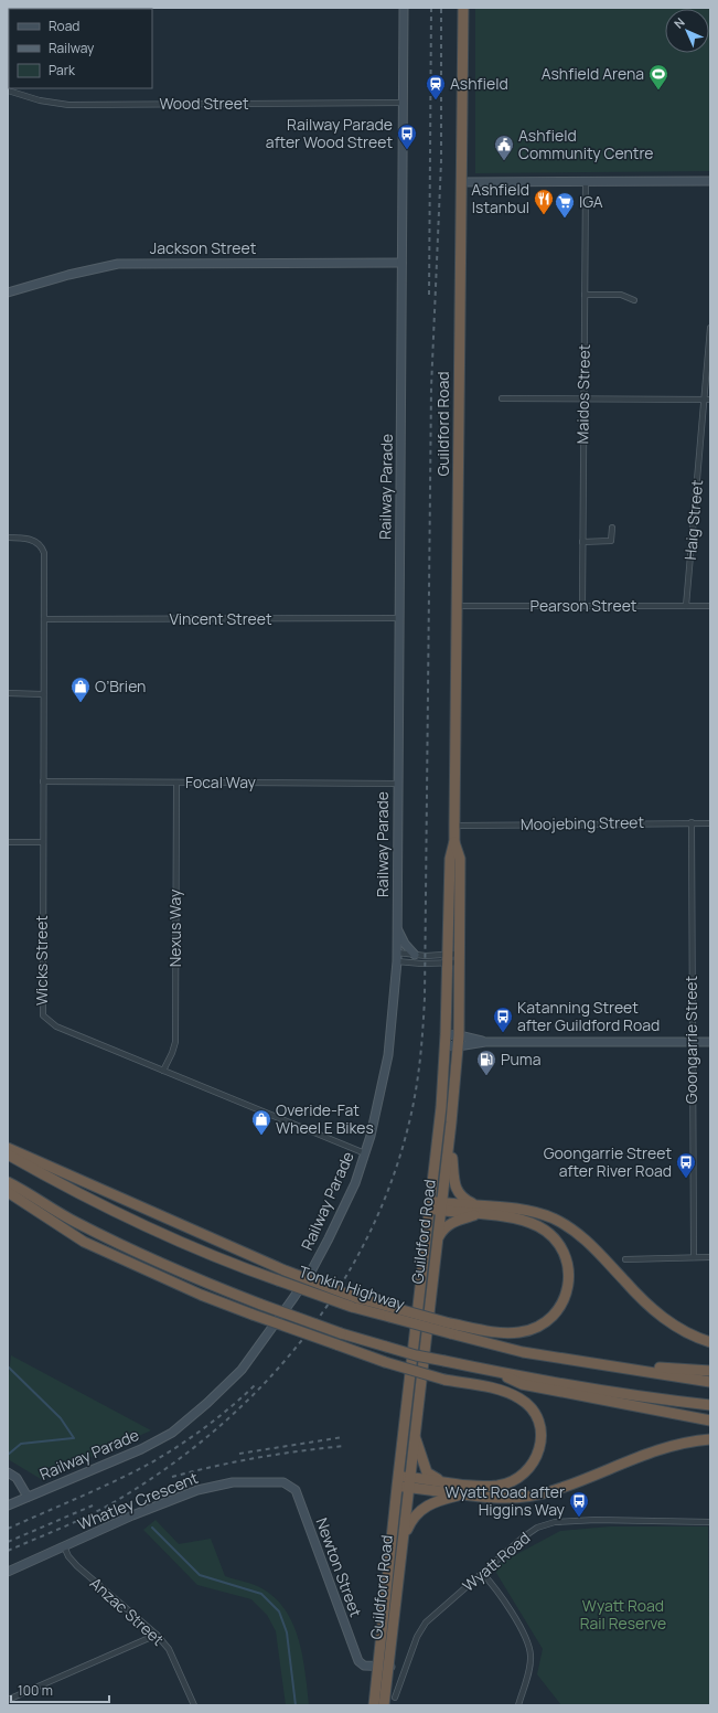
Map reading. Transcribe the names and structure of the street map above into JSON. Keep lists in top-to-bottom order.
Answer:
{
  "streets": {
    "highway": ["Guildford Road", "Tonkin Highway"],
    "street": [
      "Wood Street",
      "Jackson Street",
      "Maidos Street",
      "Railway Parade",
      "Haig Street",
      "Pearson Street",
      "Vincent Street",
      "Focal Way",
      "Moojebing Street",
      "Nexus Way",
      "Wicks Street",
      "Goongarrie Street",
      "Whatley Crescent",
      "Wyatt Road",
      "Newton Street",
      "Anzac Street"
    ]
  },
  "crossings": [
    ["Wood Street", "Railway Parade"],
    ["Jackson Street", "Railway Parade"],
    ["Maidos Street", "Pearson Street"],
    ["Guildford Road", "Pearson Street"],
    ["Guildford Road", "Moojebing Street"],
    ["Guildford Road", "Newton Street"],
    ["Railway Parade", "Vincent Street"],
    ["Railway Parade", "Focal Way"],
    ["Railway Parade", "Wicks Street"],
    ["Haig Street", "Pearson Street"],
    ["Vincent Street", "Wicks Street"],
    ["Focal Way", "Nexus Way"],
    ["Focal Way", "Wicks Street"],
    ["Moojebing Street", "Goongarrie Street"],
    ["Nexus Way", "Wicks Street"],
    ["Whatley Crescent", "Newton Street"],
    ["Whatley Crescent", "Anzac Street"]
  ],
  "parks": ["Wyatt Road Rail Reserve"],
  "places": {
    "sports": ["Ashfield Arena"],
    "station": ["Ashfield"],
    "bus stop": [
      "Railway Parade after Wood Street",
      "Katanning Street after Guildford Road",
      "Goongarrie Street after River Road",
      "Wyatt Road after Higgins Way"
    ],
    "public building": ["Ashfield Community Centre"],
    "restaurant": ["Ashfield Istanbul"],
    "supermarket": ["IGA"],
    "shop": ["O’Brien", "Overide-Fat Wheel E Bikes"],
    "fuel station": ["Puma"]
  },
  "legend": ["Road", "Railway", "Park"],
  "scale_bar": "100 m",
  "north": "top left"
}
